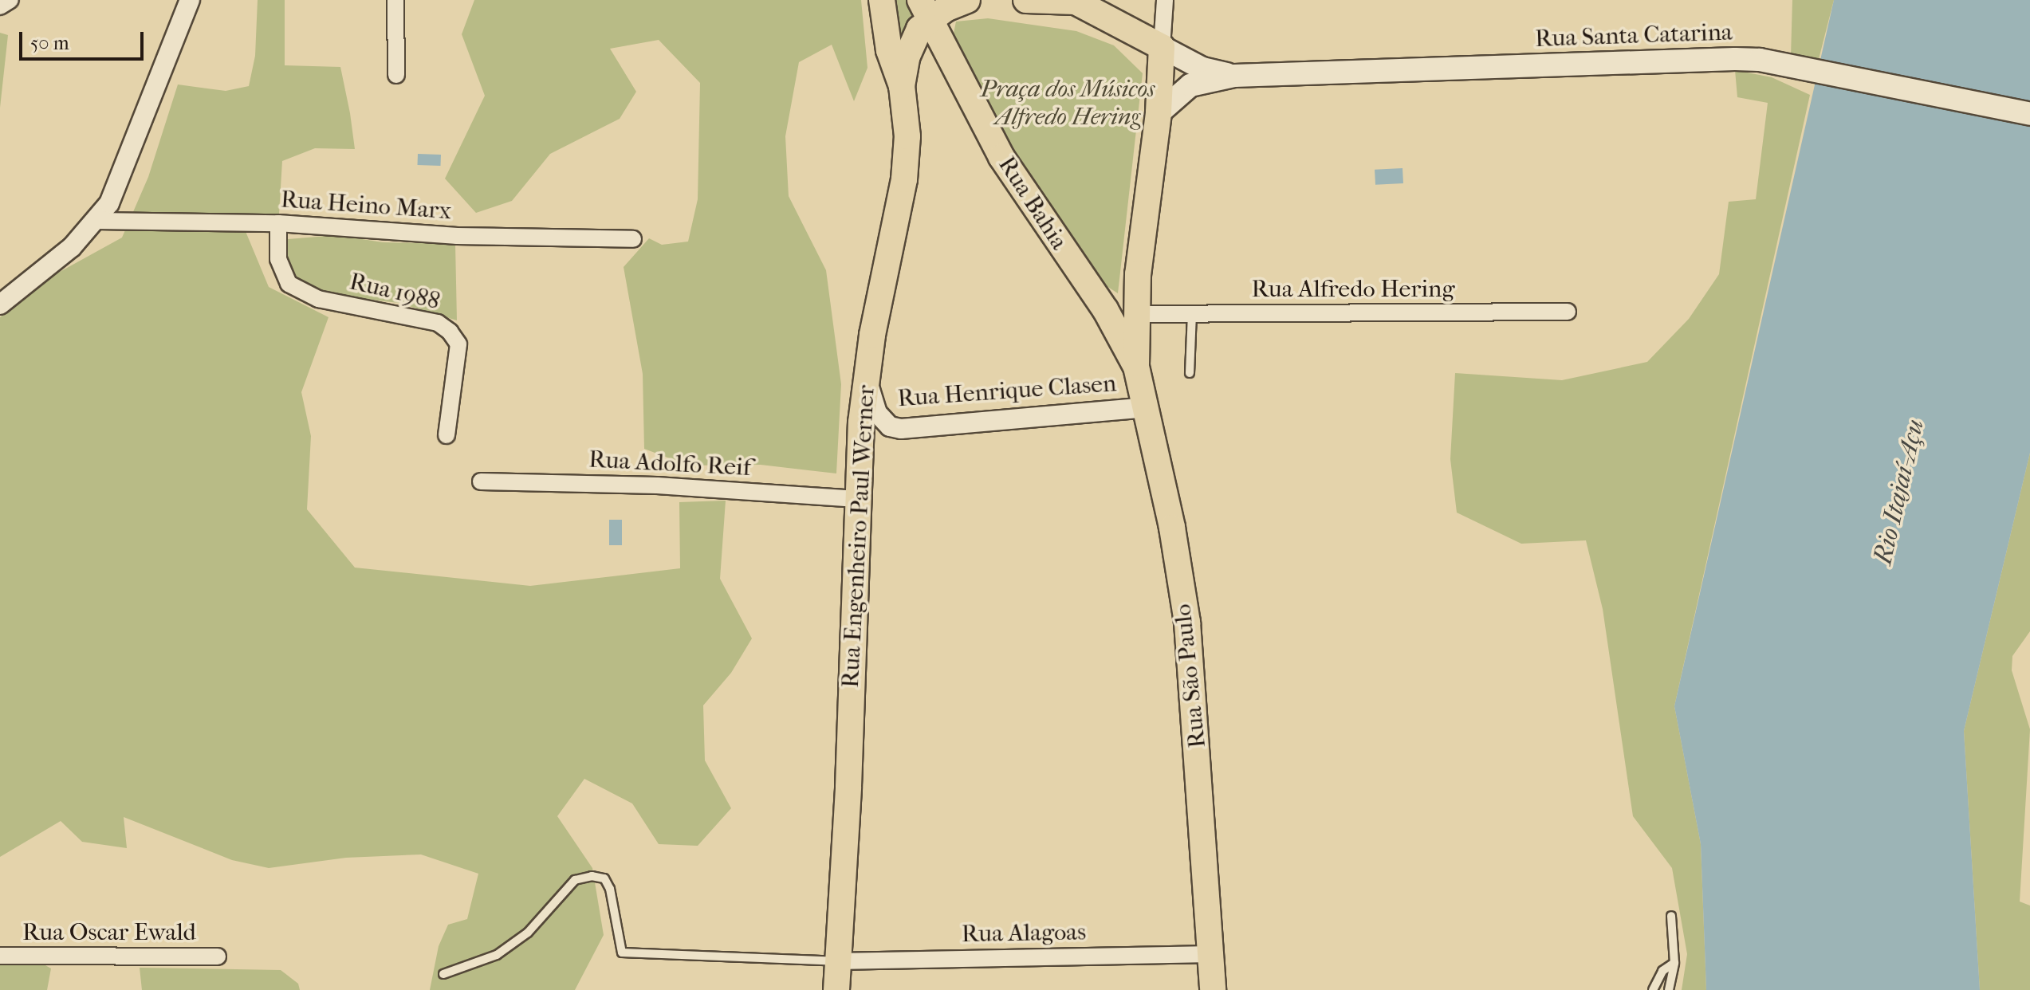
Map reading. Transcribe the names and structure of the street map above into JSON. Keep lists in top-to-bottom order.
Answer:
{
  "streets": {
    "main road": [
      "Rua Santa Catarina",
      "Rua Bahia",
      "Rua Engenheiro Paul Werner",
      "Rua São Paulo"
    ],
    "street": [
      "Rua Heino Marx",
      "Rua Alfredo Hering",
      "Rua 1988",
      "Rua Henrique Clasen",
      "Rua Adolfo Reif",
      "Rua Oscar Ewald",
      "Rua Alagoas"
    ]
  },
  "crossings": [
    ["Rua Bahia", "Rua Engenheiro Paul Werner"],
    ["Rua Bahia", "Rua São Paulo"],
    ["Rua Heino Marx", "Rua 1988"],
    ["Rua Henrique Clasen", "Rua Engenheiro Paul Werner"],
    ["Rua Henrique Clasen", "Rua São Paulo"],
    ["Rua Adolfo Reif", "Rua Engenheiro Paul Werner"],
    ["Rua Engenheiro Paul Werner", "Rua Alagoas"],
    ["Rua São Paulo", "Rua Alagoas"]
  ],
  "water": ["Rio Itajaí-Açu"],
  "parks": ["Praça dos Músicos Alfredo Hering"],
  "scale_bar": "50 m"
}
